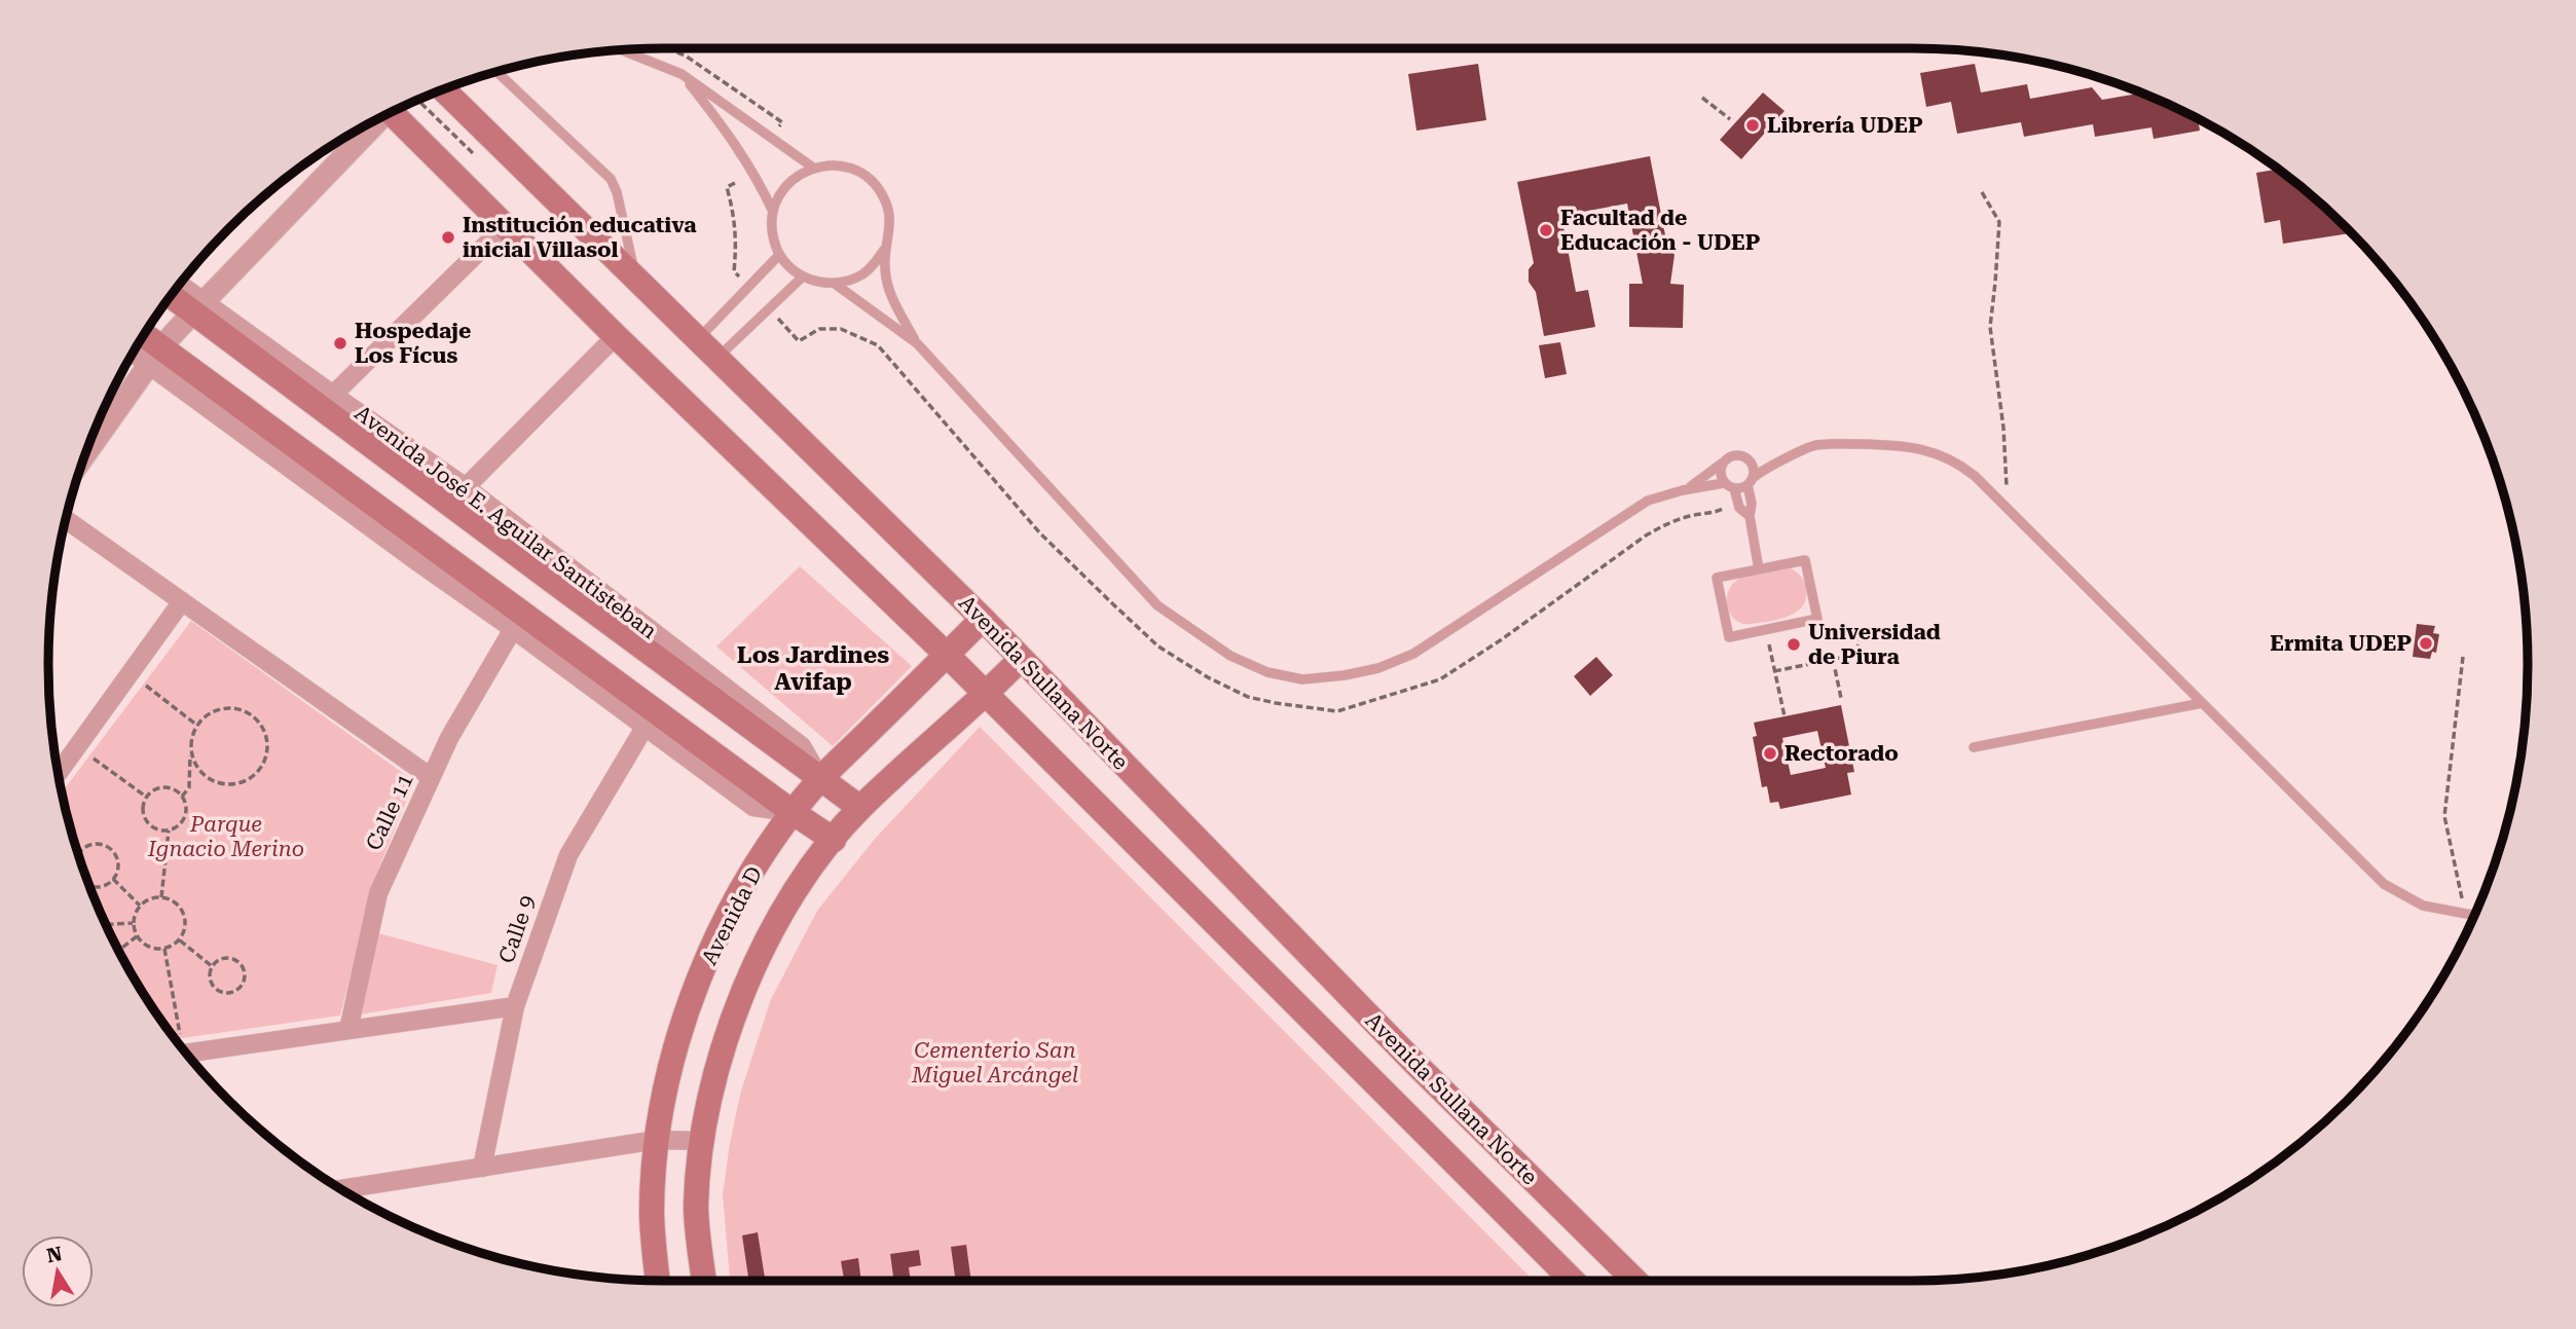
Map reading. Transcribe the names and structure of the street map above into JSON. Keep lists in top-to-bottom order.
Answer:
{
  "streets": {
    "main road": ["Avenida José E. Aguilar Santisteban", "Avenida Sullana Norte", "Avenida D"],
    "street": ["Calle 11", "Calle 9"]
  },
  "crossings": [
    ["Avenida José E. Aguilar Santisteban", "Avenida D"],
    ["Avenida Sullana Norte", "Avenida D"]
  ],
  "districts": ["Los Jardines Avifap"],
  "parks": ["Parque Ignacio Merino", "Cementerio San Miguel Arcángel"],
  "places": [
    "Librería UDEP",
    "Facultad de Educación - UDEP",
    "Institución educativa inicial Villasol",
    "Hospedaje Los Fícus",
    "Ermita UDEP",
    "Universidad de Piura",
    "Rectorado"
  ],
  "north": "top"
}
